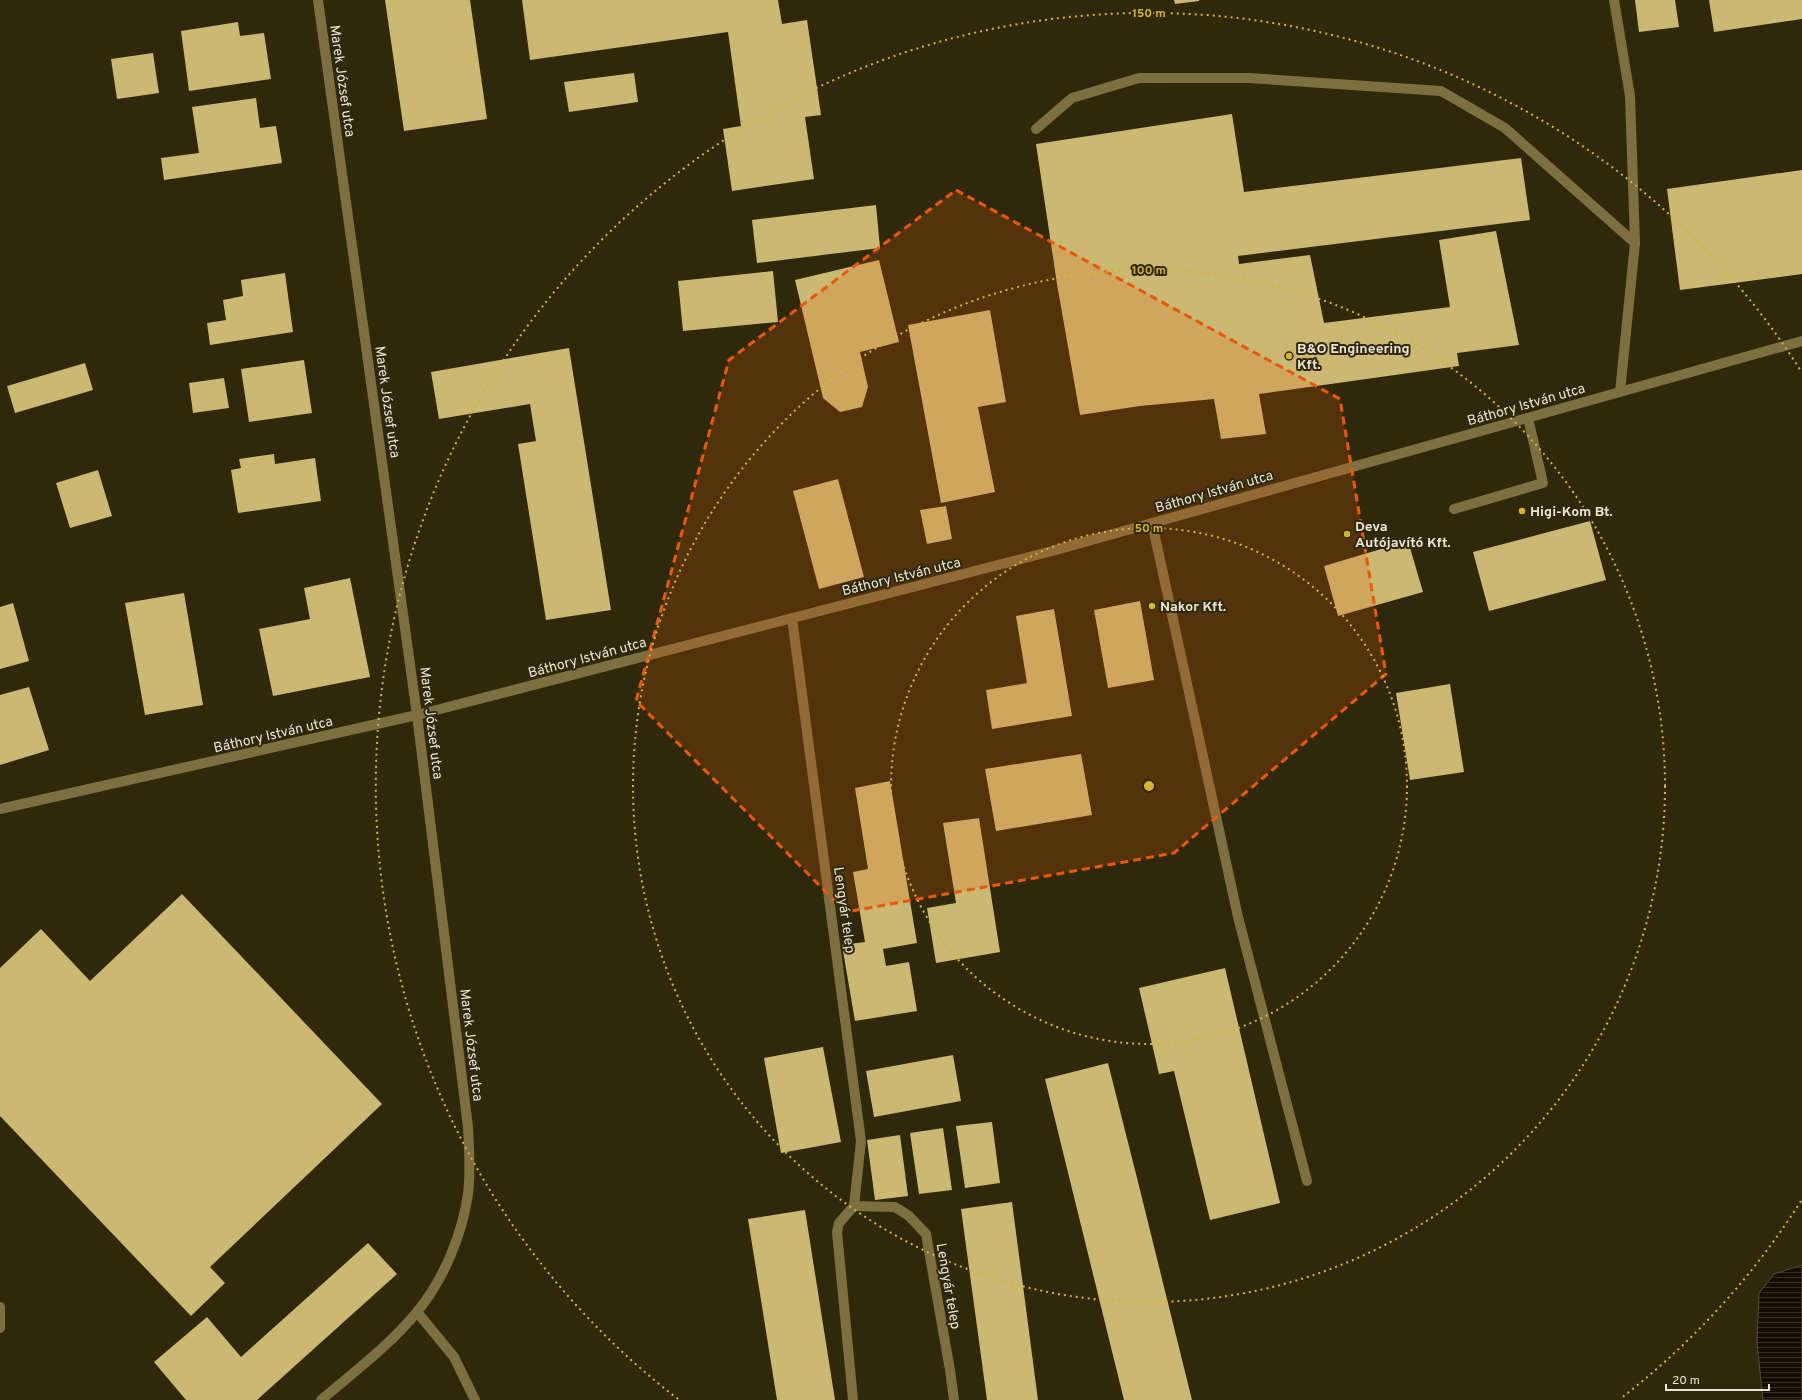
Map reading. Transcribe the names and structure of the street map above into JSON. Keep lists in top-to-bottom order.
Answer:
{
  "streets": {
    "street": ["Marek József utca", "Báthory István utca", "Lengyár telep"]
  },
  "crossings": [
    ["Marek József utca", "Báthory István utca"],
    ["Báthory István utca", "Lengyár telep"]
  ],
  "places": [
    "B&O Engineering Kft.",
    "Higi-Kom Bt.",
    "Deva Autójavító Kft.",
    "Nakor Kft."
  ],
  "scale_bar": "20 m",
  "rings": ["150 m", "100 m", "50 m"]
}
